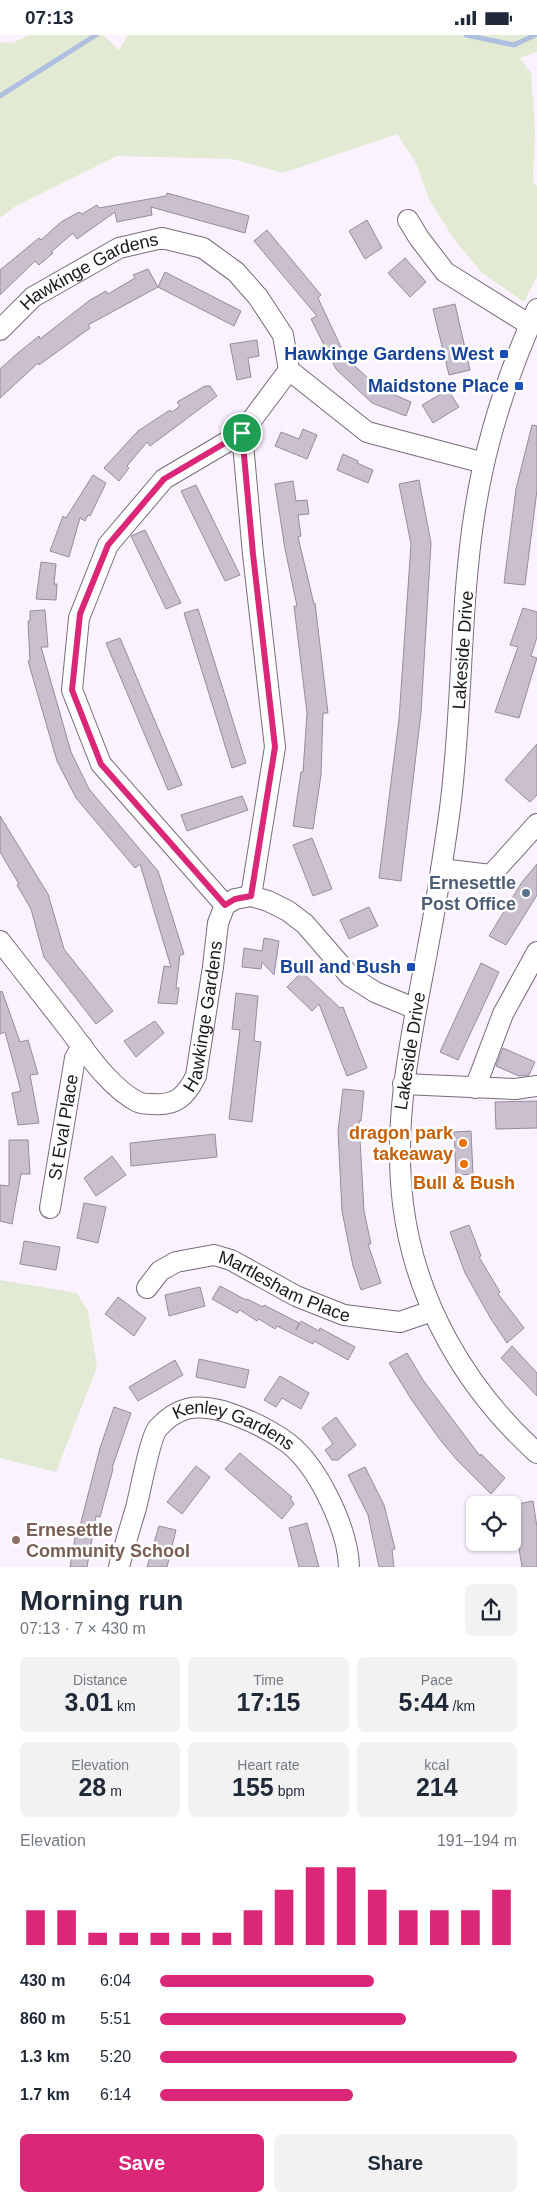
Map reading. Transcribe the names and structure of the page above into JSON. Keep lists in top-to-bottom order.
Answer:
{
  "streets": {
    "street": [
      "Hawkinge Gardens",
      "Lakeside Drive",
      "St Eval Place",
      "Martlesham Place",
      "Kenley Gardens"
    ]
  },
  "crossings": [
    ["Hawkinge Gardens", "St Eval Place"],
    ["Lakeside Drive", "Martlesham Place"]
  ],
  "places": {
    "transit": ["Hawkinge Gardens West", "Maidstone Place", "Bull and Bush"],
    "other": [
      "Ernesettle Post Office",
      "dragon park takeaway",
      "Bull & Bush",
      "Ernesettle Community School"
    ]
  },
  "page": {
    "status": "07:13",
    "heading": ["Morning run", "07:13 · 7 × 430 m"],
    "stats": [
      ["Distance", "3.01 km"],
      ["Time", "17:15"],
      ["Pace", "5:44 /km"],
      ["Elevation", "28 m"],
      ["Heart rate", "155 bpm"],
      ["kcal", "214"]
    ],
    "chart": ["Elevation", "191–194 m"],
    "list": [
      {
        "name": "430 m",
        "note": "6:04"
      },
      {
        "name": "860 m",
        "note": "5:51"
      },
      {
        "name": "1.3 km",
        "note": "5:20"
      },
      {
        "name": "1.7 km",
        "note": "6:14"
      }
    ],
    "buttons": ["Save", "Share"]
  }
}
